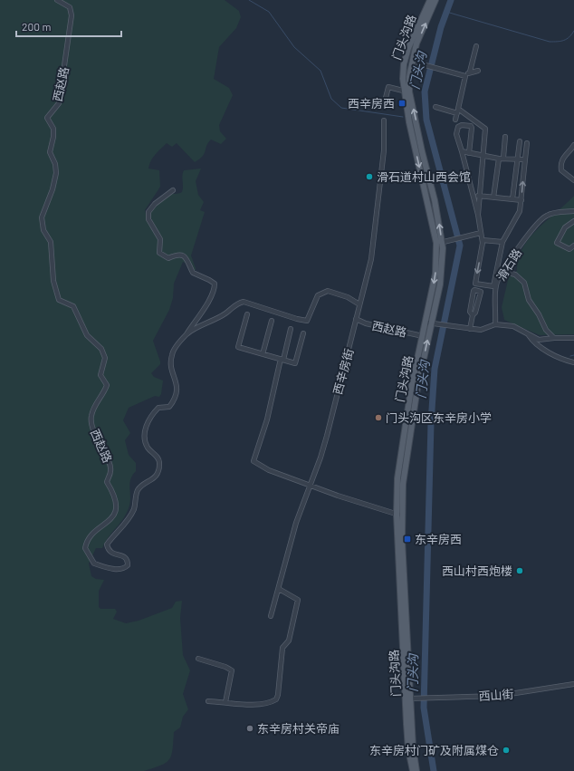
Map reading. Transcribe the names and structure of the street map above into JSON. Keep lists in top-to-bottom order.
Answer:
{
  "streets": {
    "main road": ["门头沟路"],
    "street": [
      "西赵路",
      "滑石路",
      "西辛房街",
      "西山街"
    ]
  },
  "crossings": [
    ["门头沟路", "西赵路"],
    ["门头沟路", "西山街"],
    ["西赵路", "西辛房街"]
  ],
  "water": ["门头沟"],
  "places": {
    "transit": ["西辛房西", "东辛房西"],
    "other": [
      "滑石道村山西会馆",
      "门头沟区东辛房小学",
      "西山村西炮楼",
      "东辛房村关帝庙",
      "东辛房村门矿及附属煤仓"
    ]
  },
  "scale_bar": "200 m"
}
